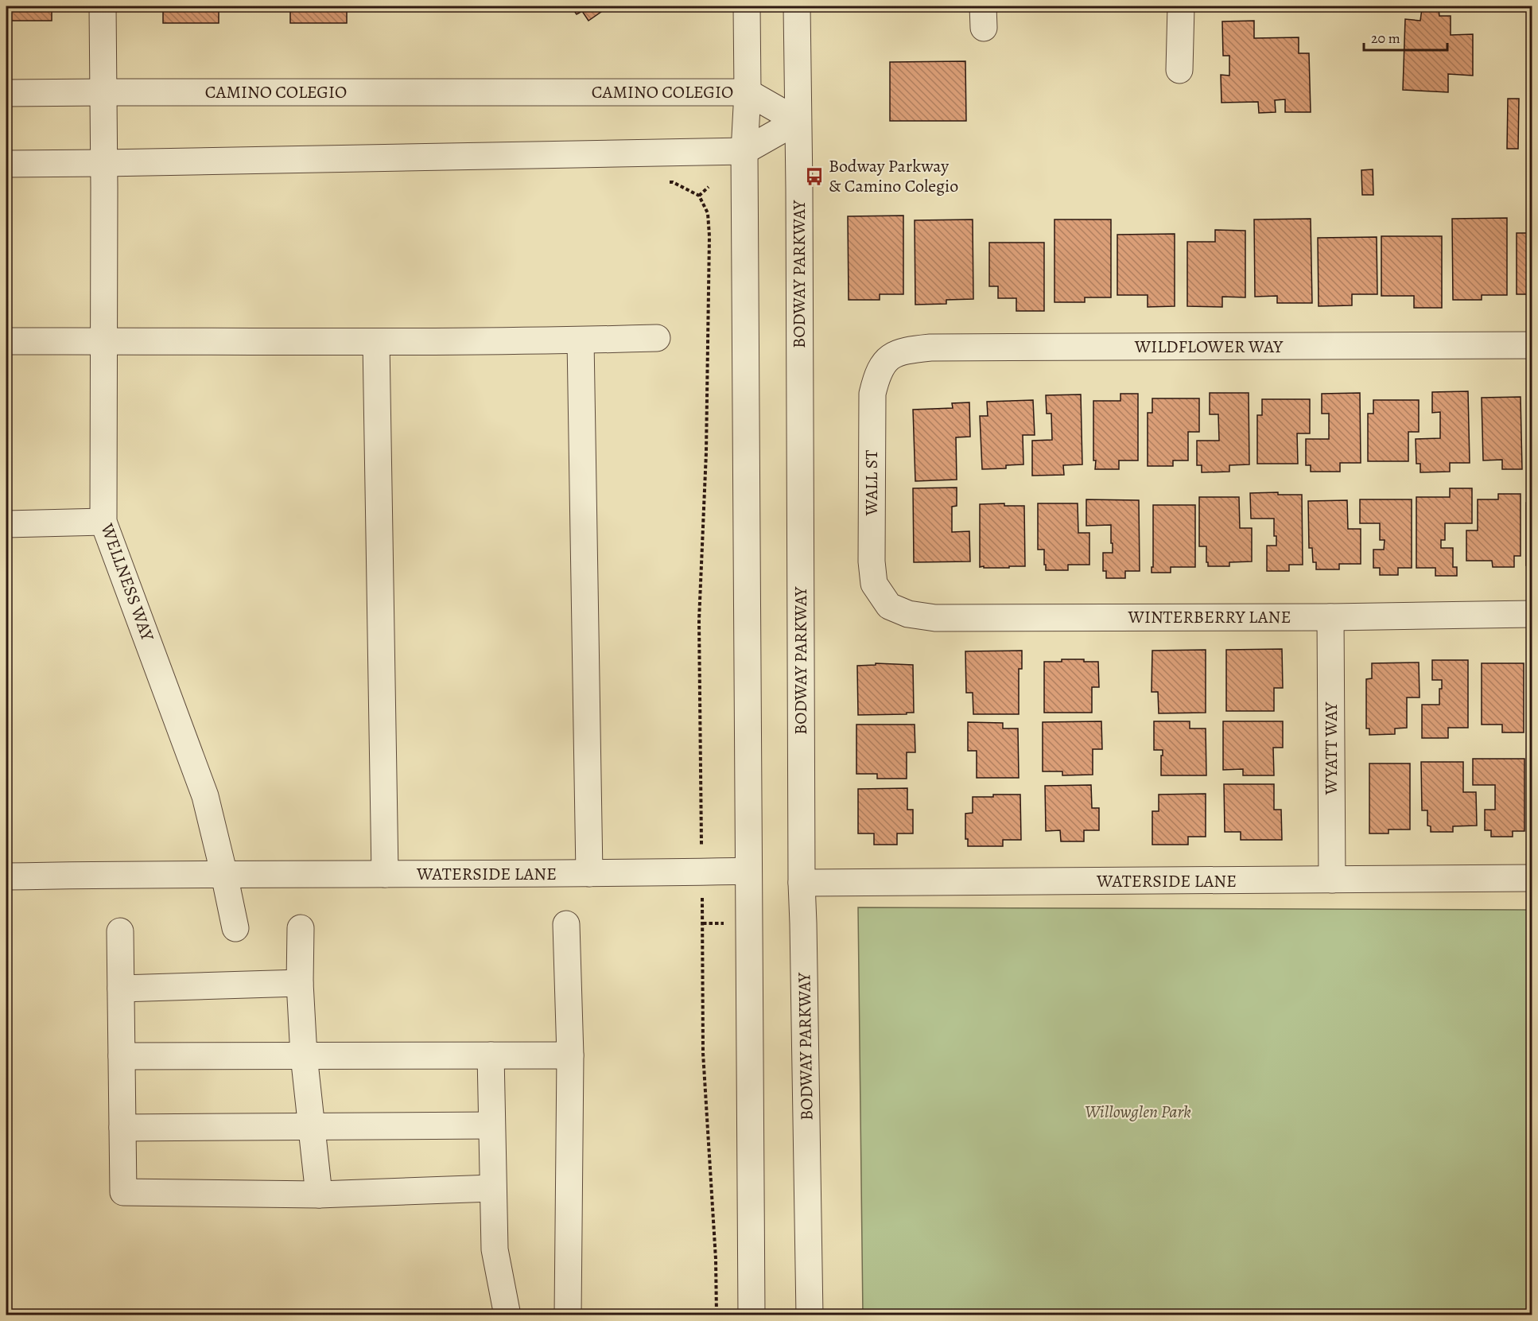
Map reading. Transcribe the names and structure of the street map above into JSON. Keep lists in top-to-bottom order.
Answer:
{
  "streets": {
    "street": [
      "CAMINO COLEGIO",
      "BODWAY PARKWAY",
      "WILDFLOWER WAY",
      "WALL ST",
      "WELLNESS WAY",
      "WINTERBERRY LANE",
      "WYATT WAY",
      "WATERSIDE LANE"
    ]
  },
  "crossings": [
    ["CAMINO COLEGIO", "BODWAY PARKWAY"],
    ["CAMINO COLEGIO", "WELLNESS WAY"],
    ["BODWAY PARKWAY", "WATERSIDE LANE"],
    ["WILDFLOWER WAY", "WALL ST"],
    ["WALL ST", "WINTERBERRY LANE"],
    ["WELLNESS WAY", "WATERSIDE LANE"],
    ["WINTERBERRY LANE", "WYATT WAY"],
    ["WYATT WAY", "WATERSIDE LANE"]
  ],
  "parks": ["Willowglen Park"],
  "places": {
    "bus stop": ["Bodway Parkway & Camino Colegio"]
  },
  "scale_bar": "20 m"
}
